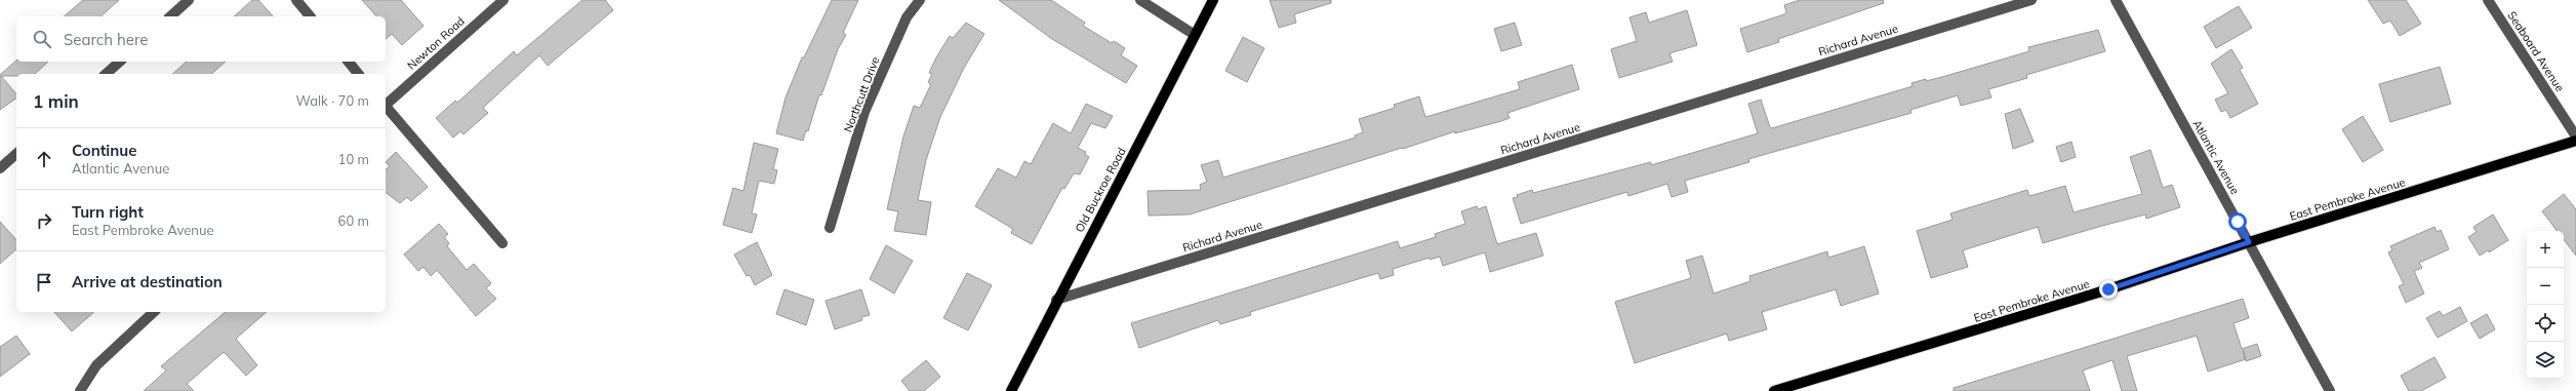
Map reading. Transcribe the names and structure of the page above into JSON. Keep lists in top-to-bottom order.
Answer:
{
  "streets": {
    "main road": ["Old Buckroe Road", "East Pembroke Avenue"],
    "street": [
      "Richard Avenue",
      "Newton Road",
      "Seaboard Avenue",
      "Northcutt Drive",
      "Atlantic Avenue"
    ]
  },
  "crossings": [
    ["Richard Avenue", "Old Buckroe Road"],
    ["Atlantic Avenue", "East Pembroke Avenue"]
  ],
  "page": {
    "search": "Search here",
    "heading": ["1 min", "Walk · 70 m"],
    "list": [
      ["Continue", "Atlantic Avenue", "10 m"],
      ["Turn right", "East Pembroke Avenue", "60 m"],
      "Arrive at destination"
    ],
    "map_buttons": ["+", "−"]
  }
}
